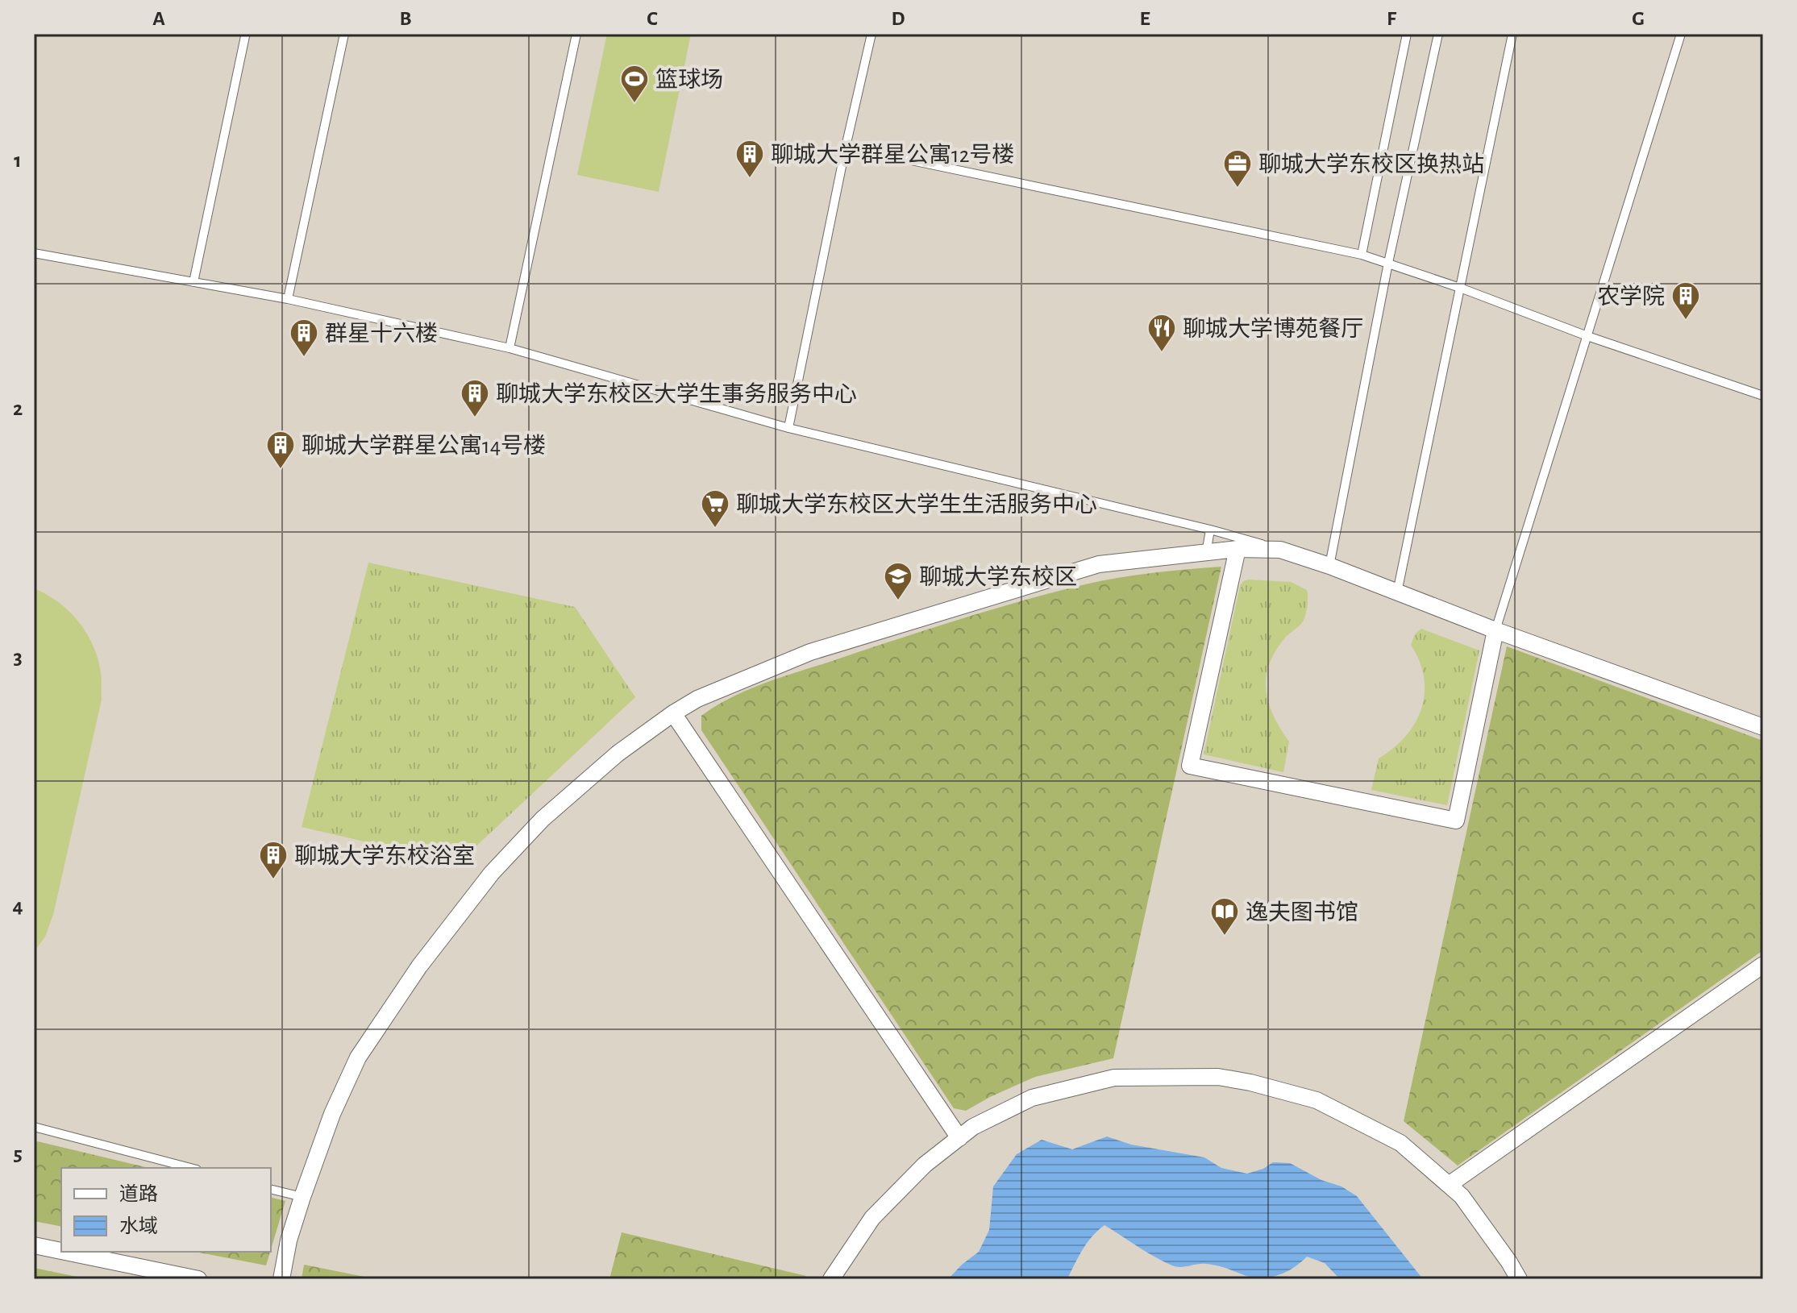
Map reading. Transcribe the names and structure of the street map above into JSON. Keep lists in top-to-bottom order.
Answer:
{
  "places": {
    "sports": ["篮球场"],
    "building": [
      "聊城大学群星公寓12号楼",
      "农学院",
      "群星十六楼",
      "聊城大学东校区大学生事务服务中心",
      "聊城大学群星公寓14号楼",
      "聊城大学东校浴室"
    ],
    "office": ["聊城大学东校区换热站"],
    "restaurant": ["聊城大学博苑餐厅"],
    "supermarket": ["聊城大学东校区大学生生活服务中心"],
    "school or university": ["聊城大学东校区"],
    "library": ["逸夫图书馆"]
  },
  "legend": ["道路", "水域"],
  "grid": {
    "columns": [
      "A",
      "B",
      "C",
      "D",
      "E",
      "F",
      "G"
    ],
    "rows": [
      "1",
      "2",
      "3",
      "4",
      "5"
    ]
  }
}
